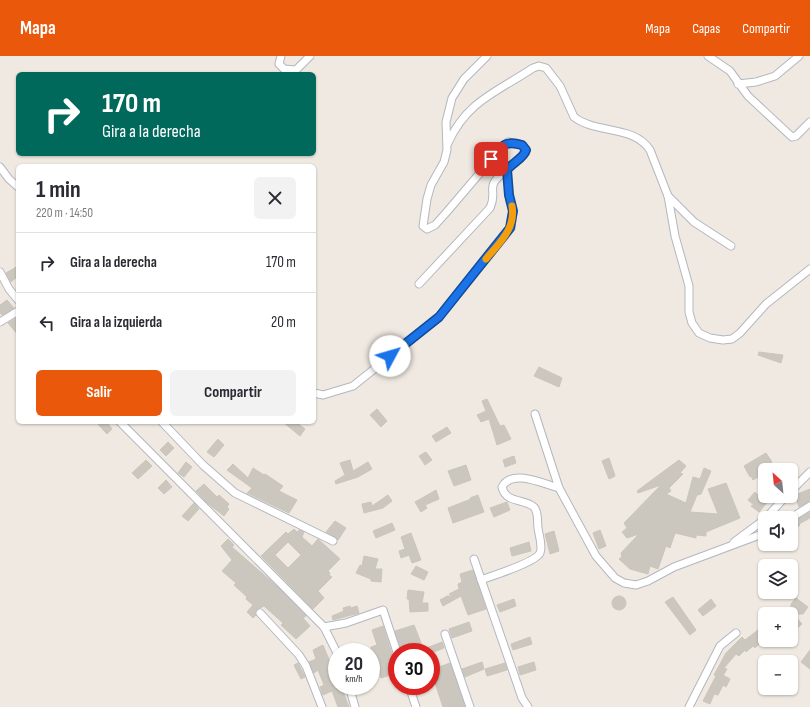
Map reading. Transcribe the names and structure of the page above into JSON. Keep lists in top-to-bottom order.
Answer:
{
  "north": "top left",
  "page": {
    "header": "Mapa",
    "nav": ["Mapa", "Capas", "Compartir"],
    "turn": ["170 m", "Gira a la derecha"],
    "heading": ["1 min", "220 m · 14:50"],
    "list": [
      {
        "name": "Gira a la derecha",
        "value": "170 m"
      },
      {
        "name": "Gira a la izquierda",
        "value": "20 m"
      }
    ],
    "buttons": ["Salir", "Compartir"],
    "map_buttons": ["+", "−"],
    "speed": "20 km/h",
    "limit": "30"
  }
}
